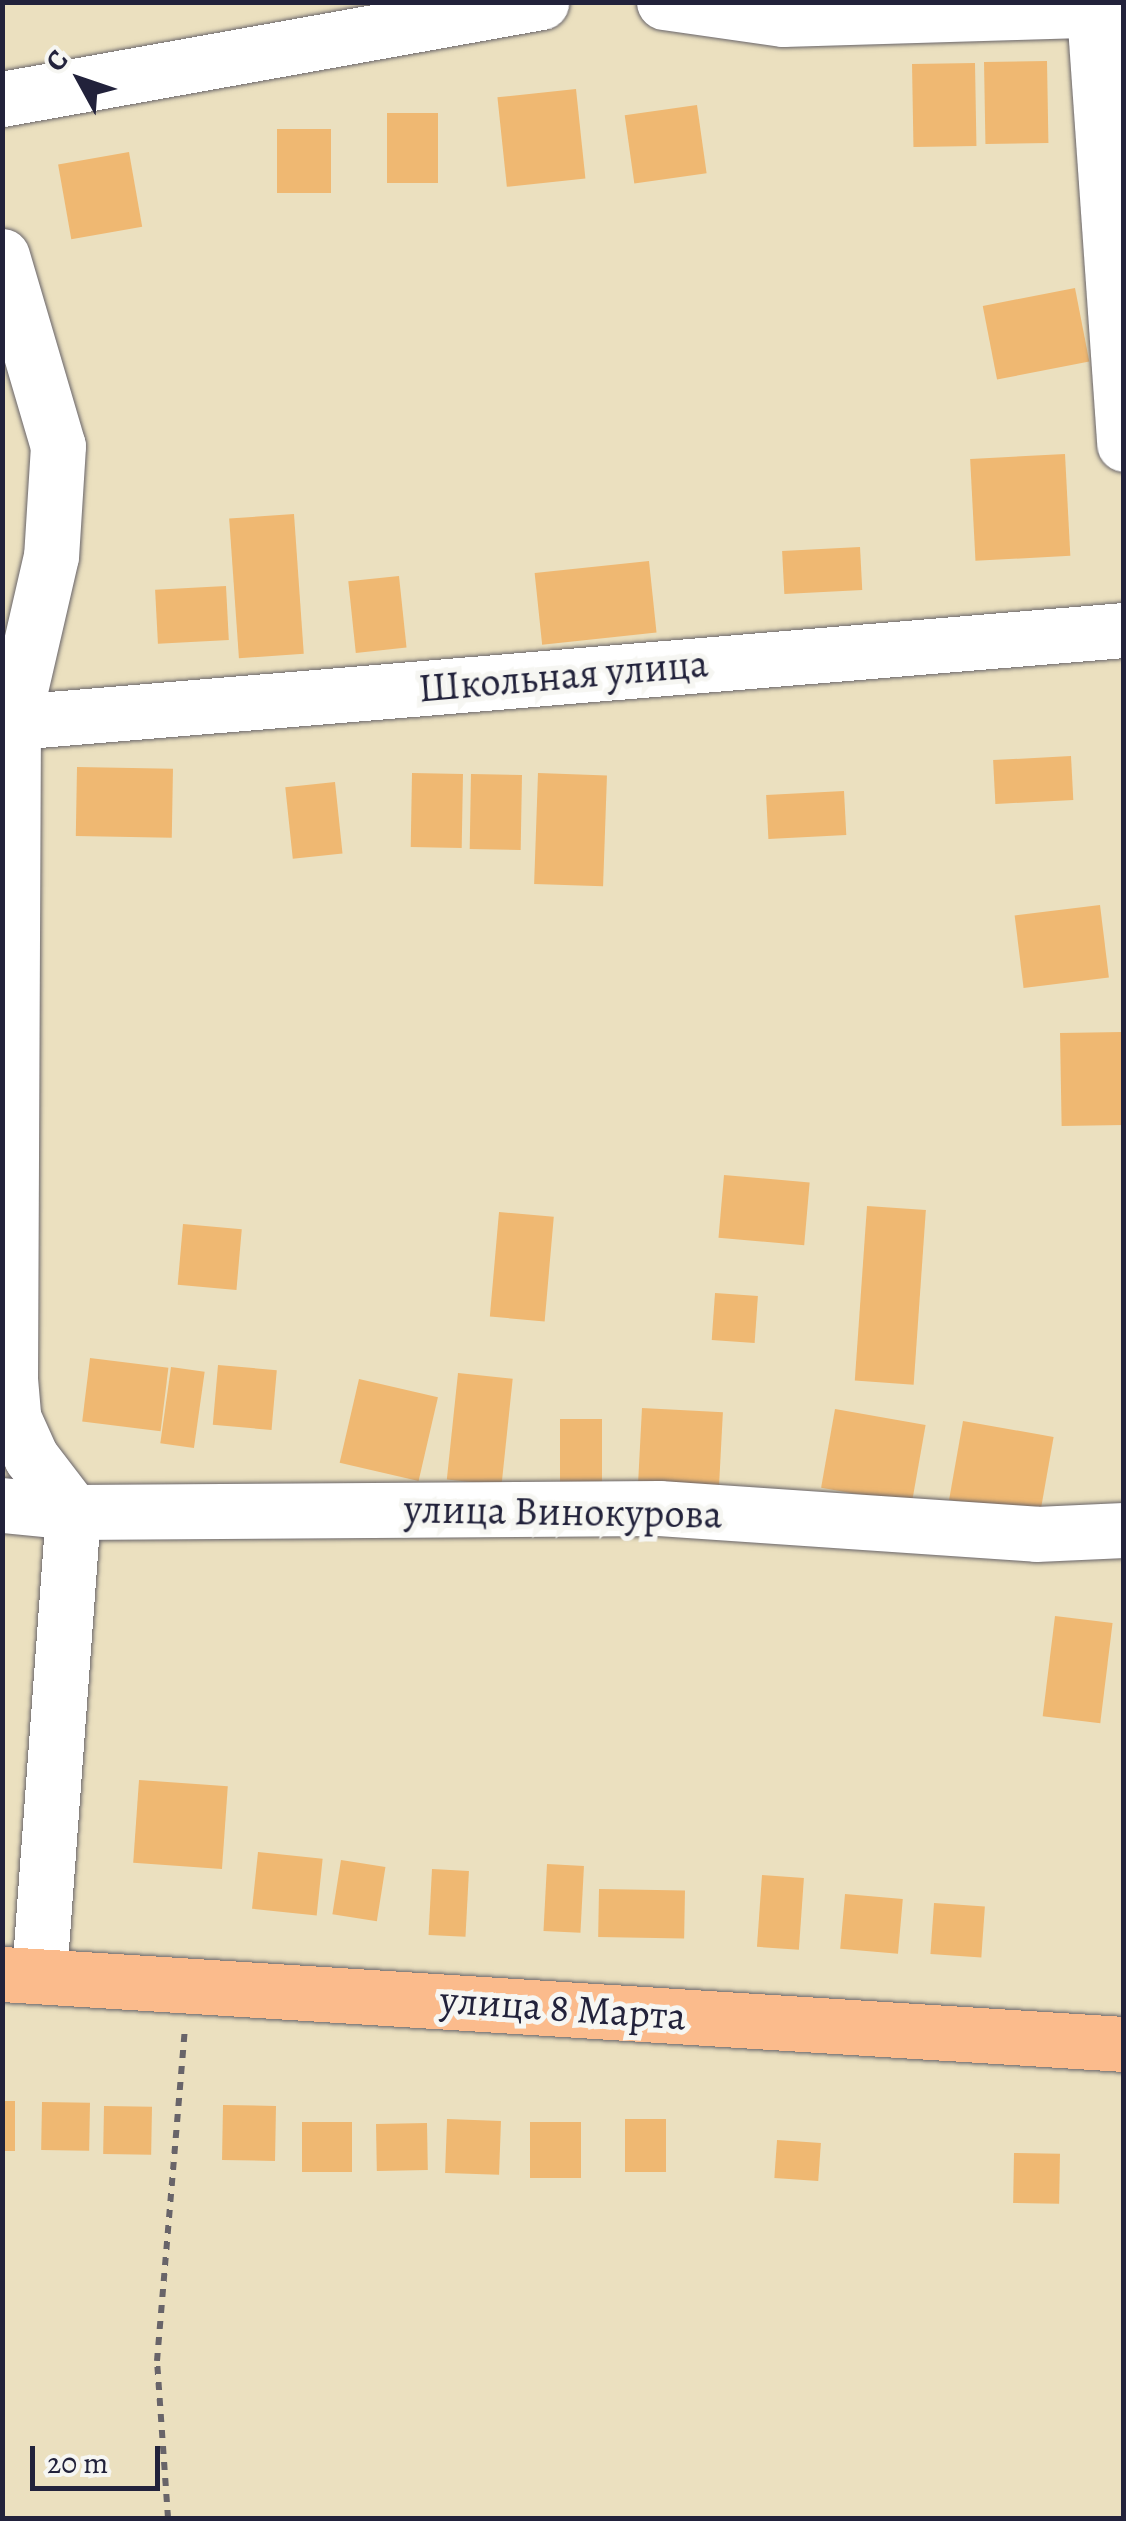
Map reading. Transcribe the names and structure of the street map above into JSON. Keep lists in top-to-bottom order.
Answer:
{
  "streets": {
    "main road": ["улица 8 Марта"],
    "street": ["Школьная улица", "улица Винокурова"]
  },
  "scale_bar": "20 m",
  "north": "top left"
}
